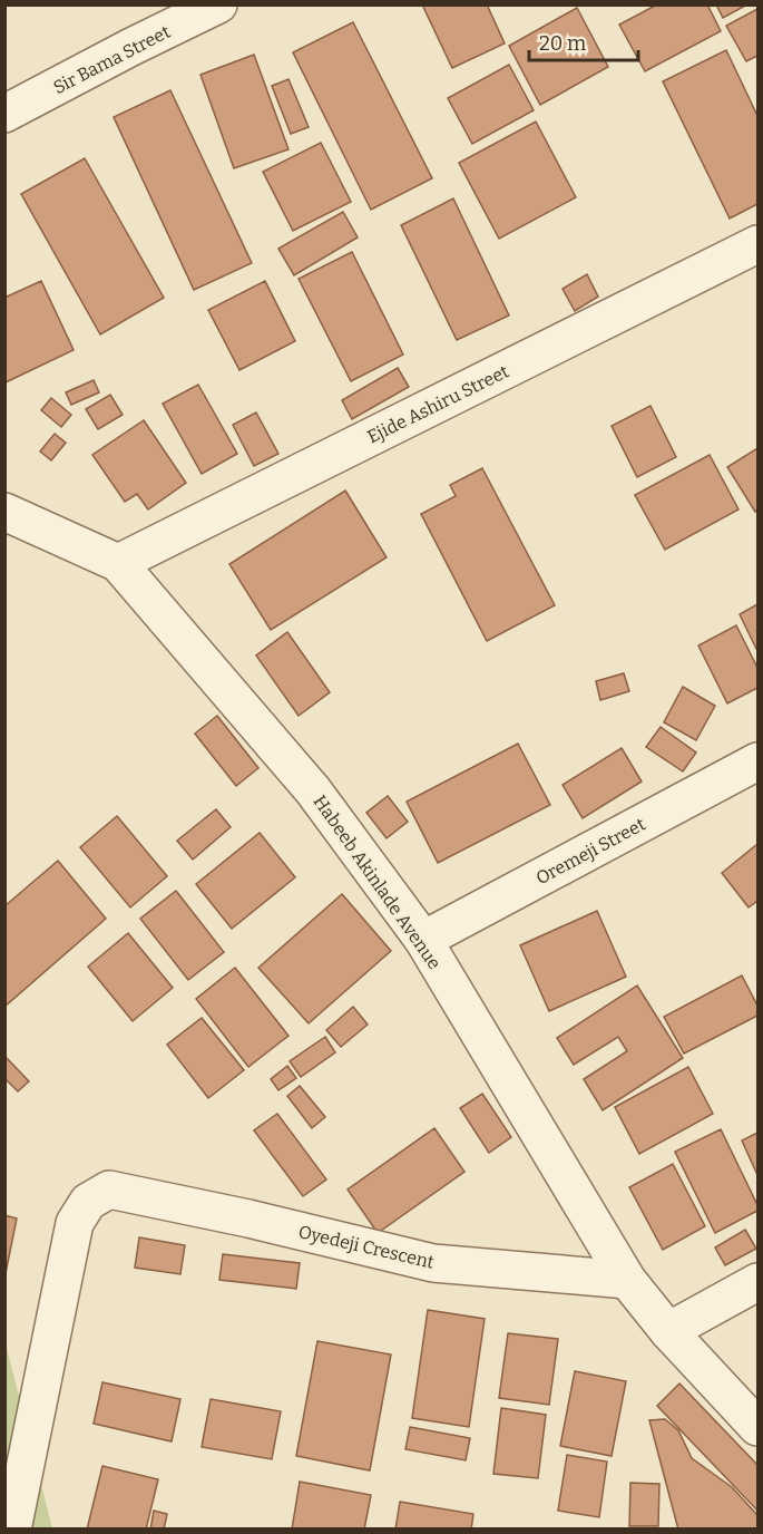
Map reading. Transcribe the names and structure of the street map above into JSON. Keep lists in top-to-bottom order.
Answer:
{
  "streets": {
    "street": [
      "Sir Bama Street",
      "Ejide Ashiru Street",
      "Oremeji Street",
      "Habeeb Akinlade Avenue",
      "Oyedeji Crescent"
    ]
  },
  "crossings": [
    ["Ejide Ashiru Street", "Habeeb Akinlade Avenue"],
    ["Oremeji Street", "Habeeb Akinlade Avenue"],
    ["Habeeb Akinlade Avenue", "Oyedeji Crescent"]
  ],
  "scale_bar": "20 m"
}
